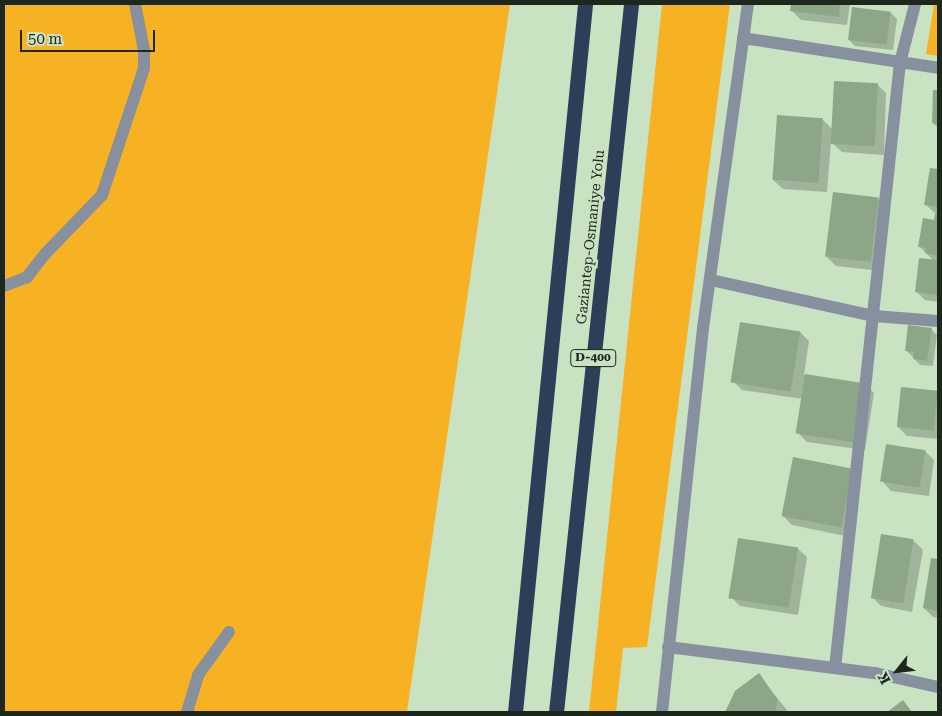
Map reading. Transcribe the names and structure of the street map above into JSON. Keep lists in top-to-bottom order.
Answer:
{
  "streets": {
    "highway": ["Gaziantep-Osmaniye Yolu", "D-400"]
  },
  "scale_bar": "50 m",
  "north": "bottom left"
}
